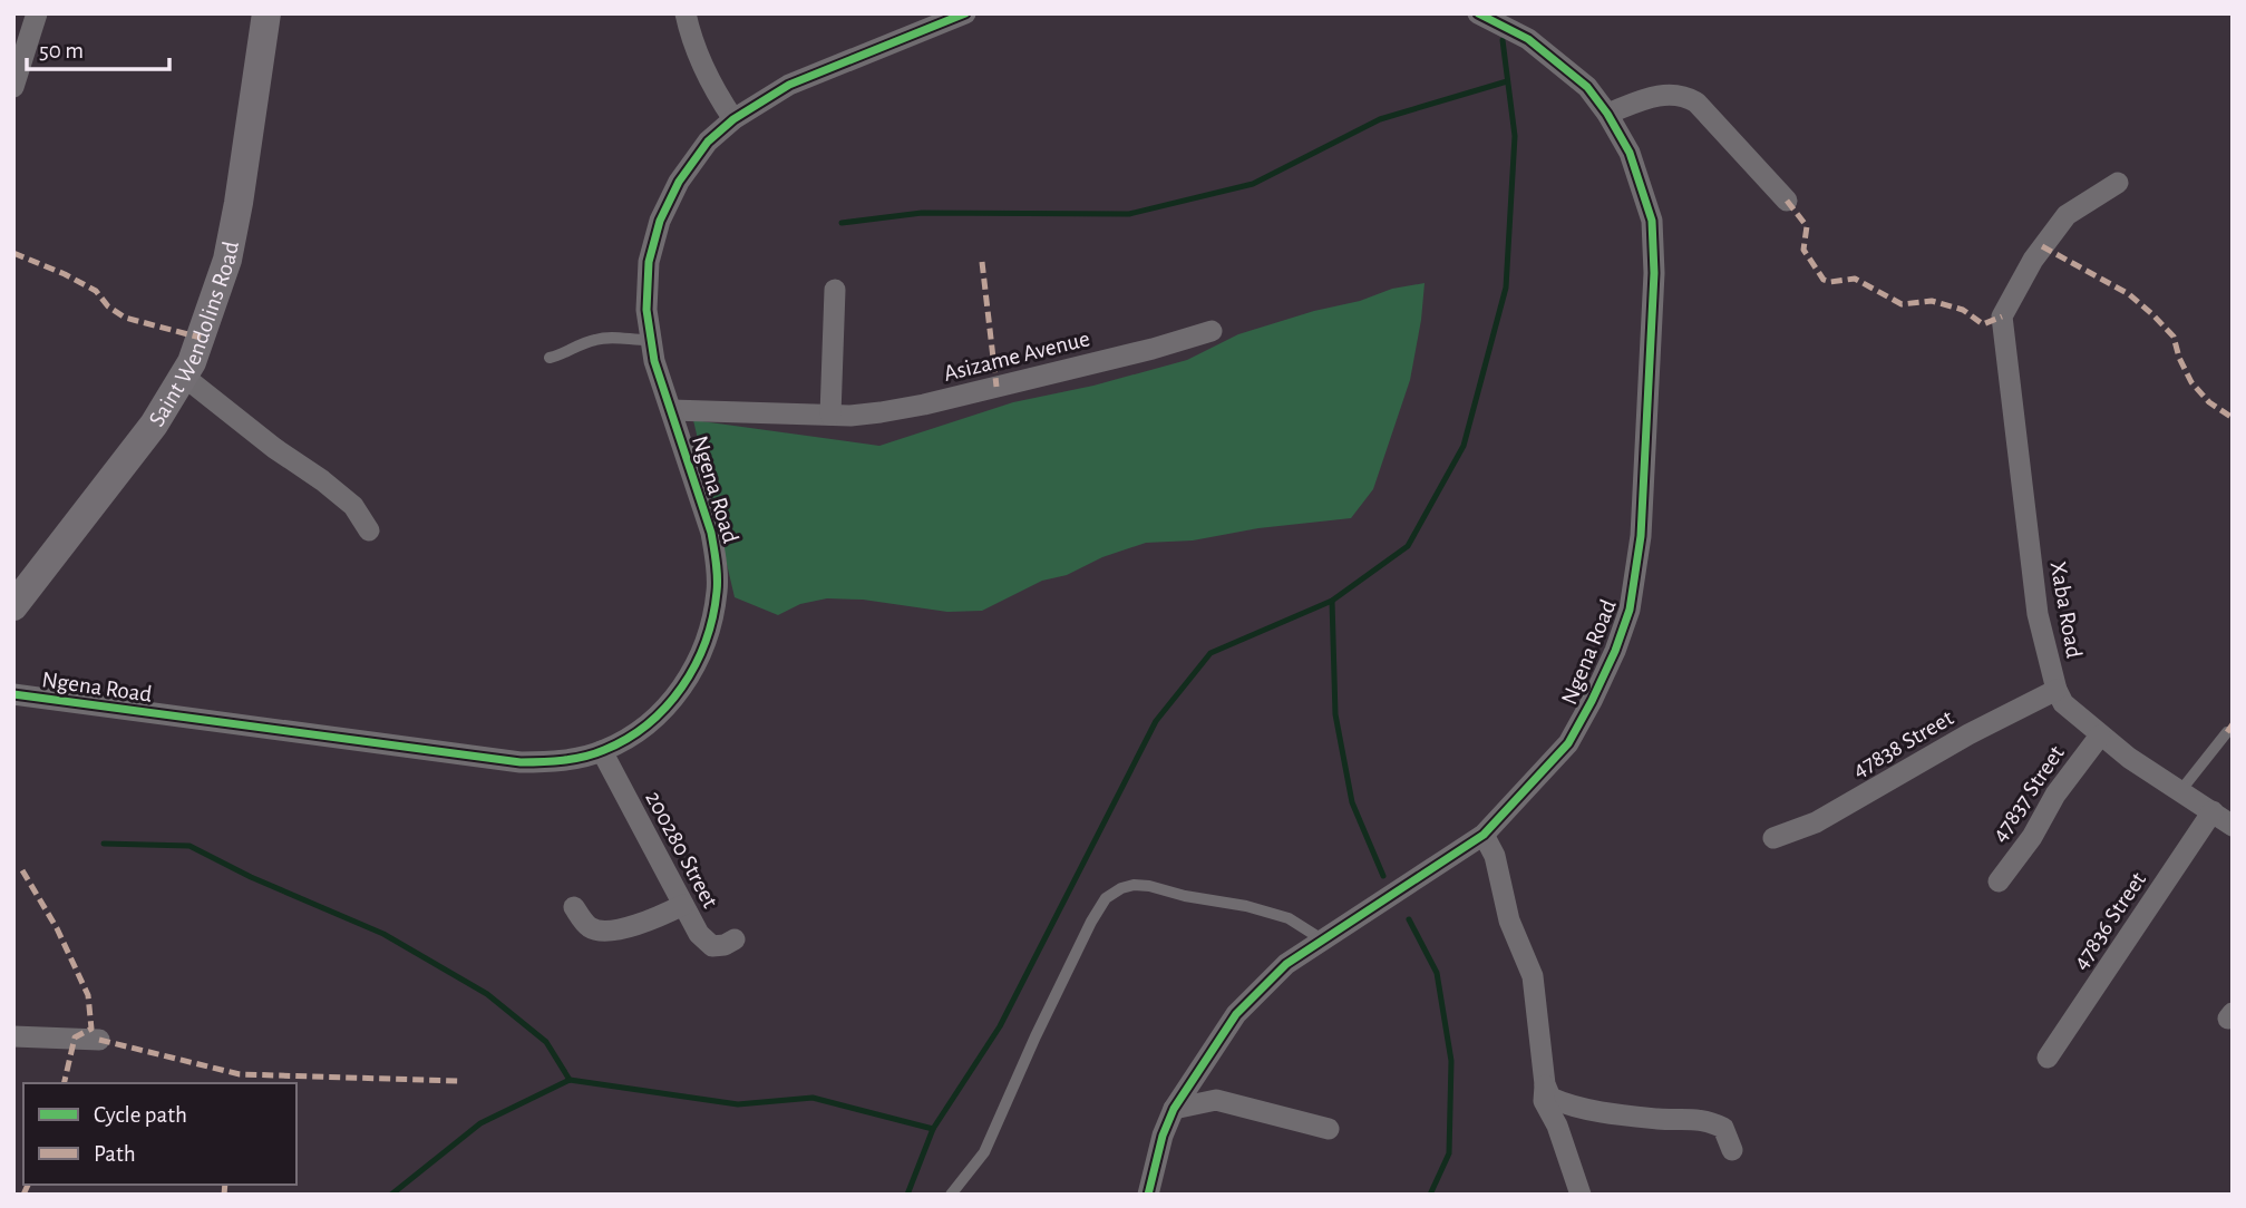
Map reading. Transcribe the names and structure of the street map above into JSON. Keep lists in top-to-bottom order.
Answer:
{
  "streets": {
    "street": [
      "Saint Wendolins Road",
      "Asizame Avenue",
      "Ngena Road",
      "Xaba Road",
      "47838 Street",
      "47837 Street",
      "200280 Street",
      "47836 Street"
    ]
  },
  "crossings": [
    ["Asizame Avenue", "Ngena Road"],
    ["Ngena Road", "200280 Street"],
    ["Xaba Road", "47838 Street"],
    ["Xaba Road", "47837 Street"],
    ["Xaba Road", "47836 Street"]
  ],
  "legend": ["Cycle path", "Path"],
  "scale_bar": "50 m"
}
